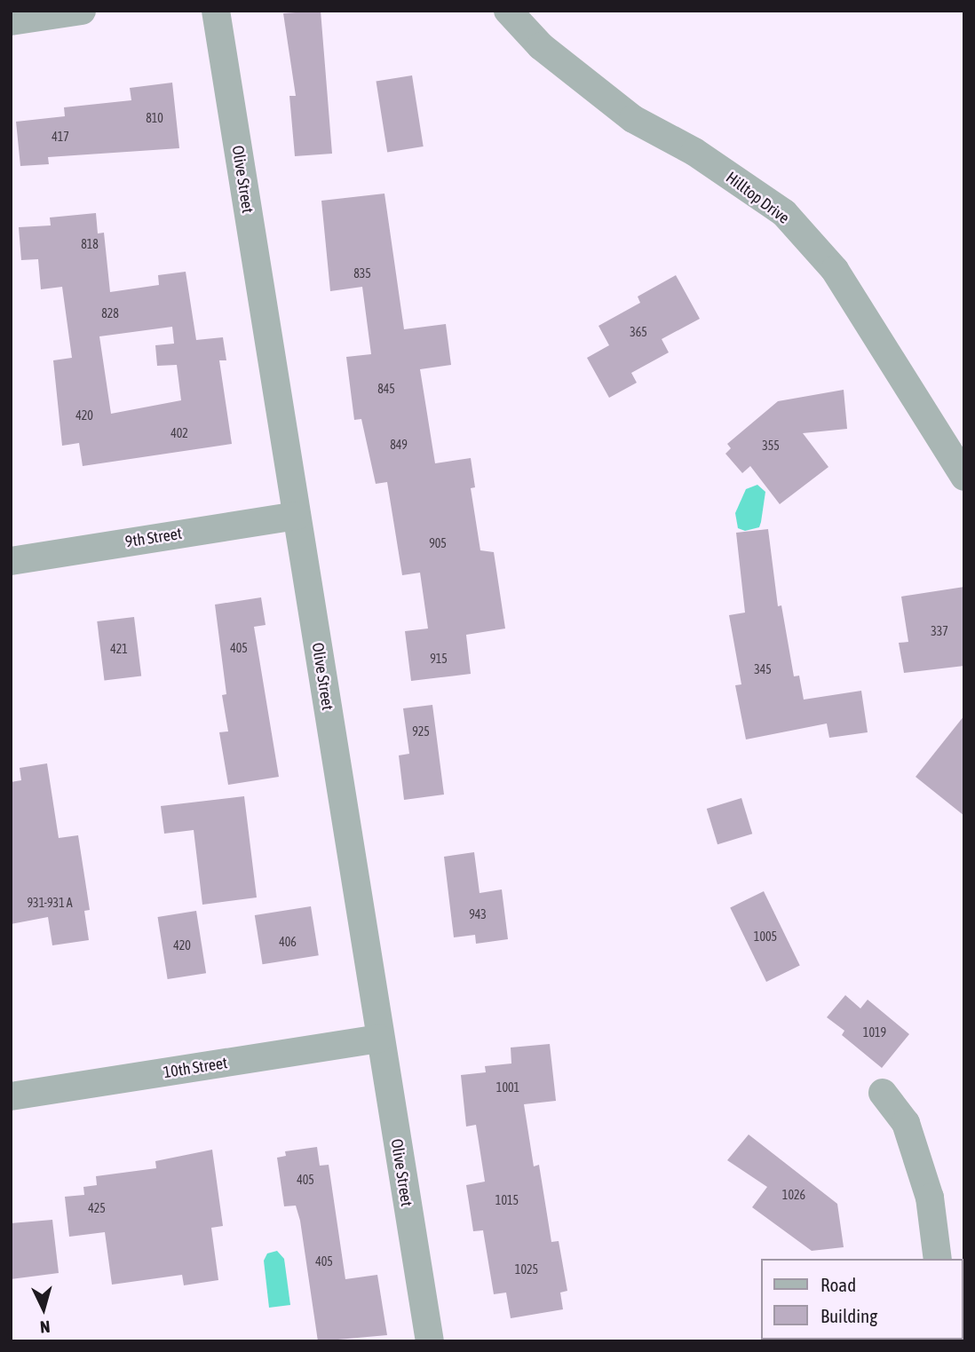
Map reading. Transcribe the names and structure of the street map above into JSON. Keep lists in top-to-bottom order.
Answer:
{
  "streets": {
    "street": [
      "Olive Street",
      "Hilltop Drive",
      "9th Street",
      "10th Street"
    ]
  },
  "crossings": [
    ["Olive Street", "9th Street"],
    ["Olive Street", "10th Street"]
  ],
  "house_numbers": [
    "810",
    "417",
    "818",
    "835",
    "828",
    "365",
    "845",
    "420",
    "402",
    "849",
    "355",
    "905",
    "337",
    "405",
    "421",
    "915",
    "345",
    "925",
    "931-931 A",
    "943",
    "1005",
    "406",
    "420",
    "1019",
    "1001",
    "405",
    "1026",
    "1015",
    "425",
    "405",
    "1025"
  ],
  "legend": ["Road", "Building"],
  "north": "bottom"
}
